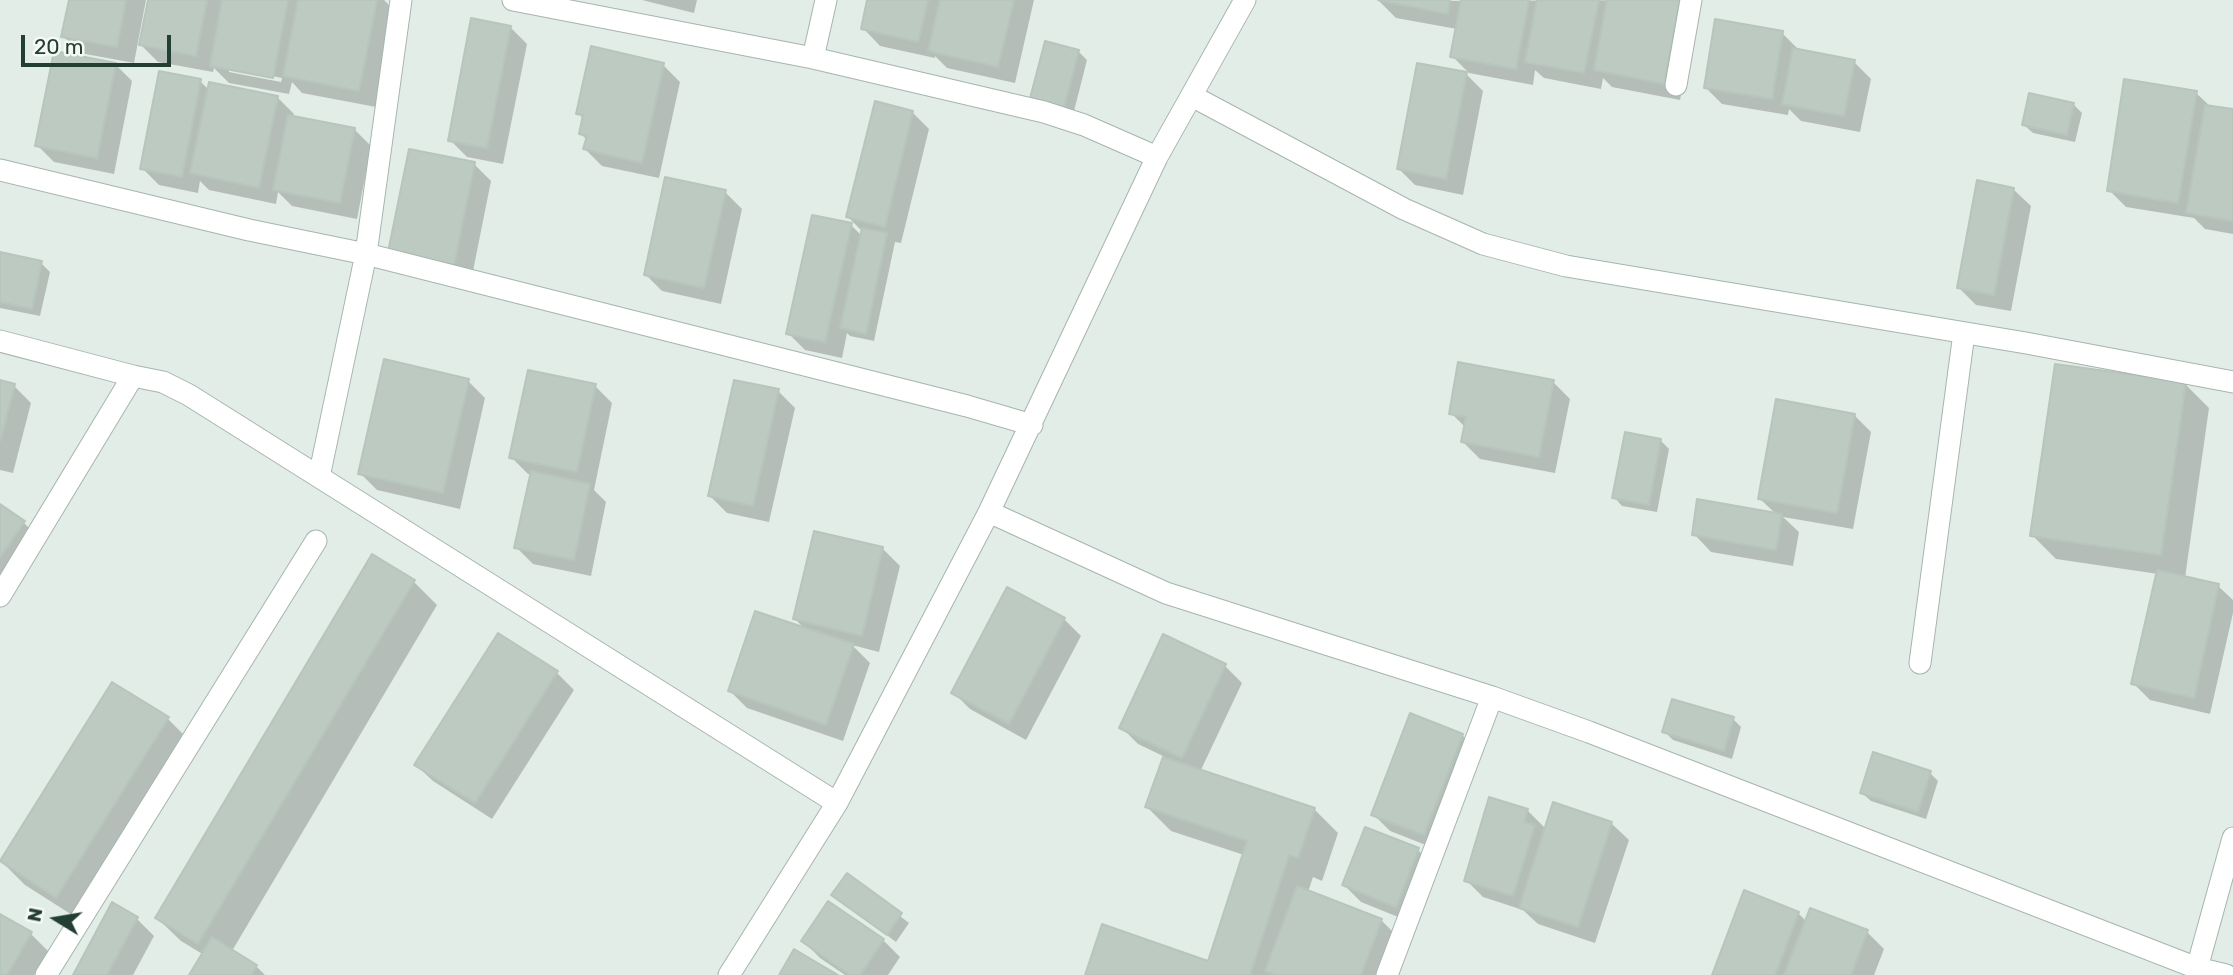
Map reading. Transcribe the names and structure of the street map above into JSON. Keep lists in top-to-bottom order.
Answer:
{
  "scale_bar": "20 m",
  "north": "left"
}
